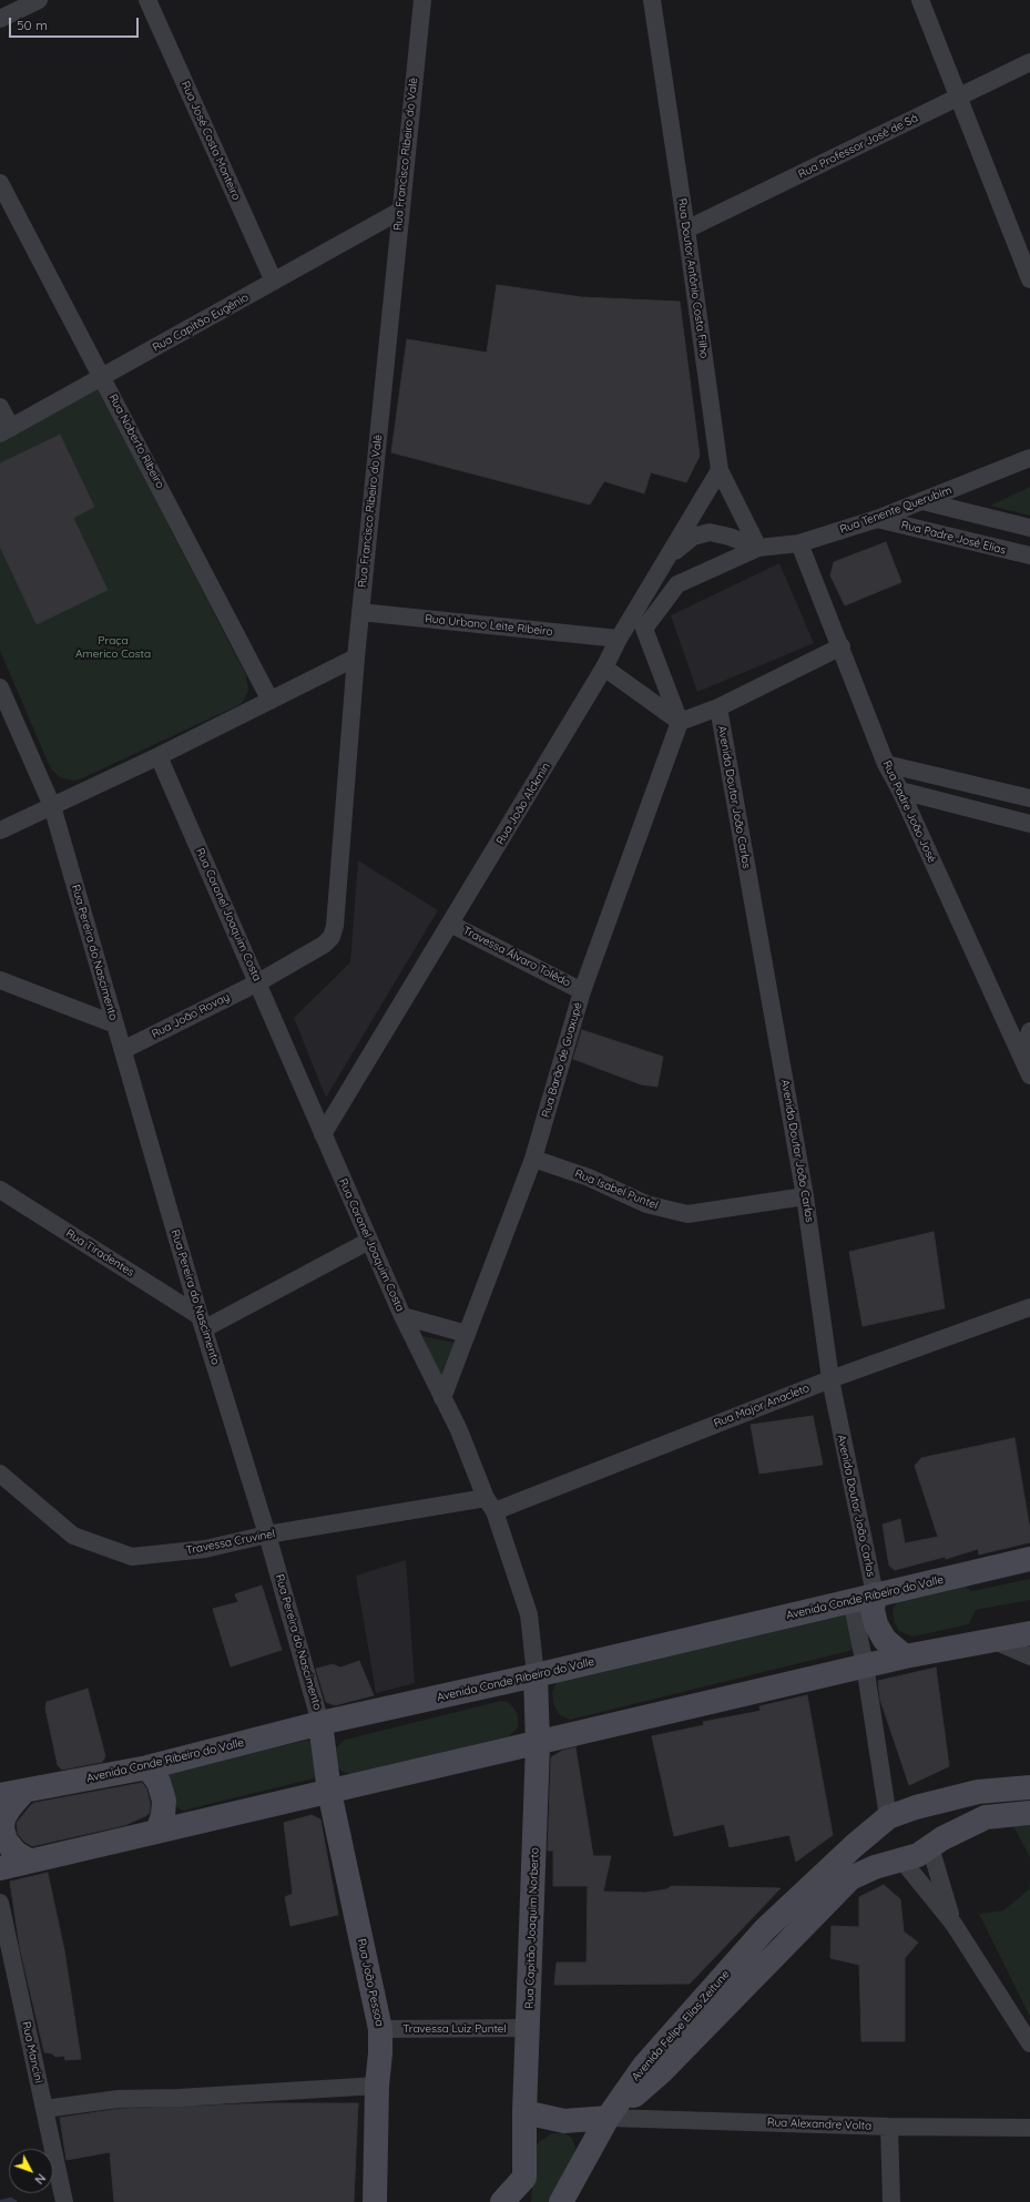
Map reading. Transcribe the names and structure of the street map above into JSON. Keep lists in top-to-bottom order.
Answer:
{
  "streets": {
    "main road": [
      "Rua Coronel Joaquim Costa",
      "Rua Pereira do Nascimento",
      "Avenida Conde Ribeiro do Valle",
      "Rua Capitão Joaquim Norberto",
      "Rua João Pessoa",
      "Avenida Felipe Elias Zeitune"
    ],
    "street": [
      "Rua José Costa Monteiro",
      "Rua Professor José de Sá",
      "Rua Francisco Ribeiro do Valê",
      "Rua Doutor Antônio Costa Filho",
      "Rua Capitão Eugênio",
      "Rua Noberto Ribeiro",
      "Rua Tenente Querubim",
      "Rua Padre José Elias",
      "Rua Urbano Leite Ribeiro",
      "Avenida Doutor João Carlos",
      "Rua João Alckmin",
      "Rua Padre João José",
      "Travessa Álvaro Tolêdo",
      "Rua João Rovay",
      "Rua Barão de Guaxupé",
      "Rua Isabel Puntel",
      "Rua Tiradentes",
      "Rua Major Anacleto",
      "Travessa Cruvinel",
      "Travessa Luiz Puntel",
      "Rua Mancini",
      "Rua Alexandre Volta"
    ]
  },
  "crossings": [
    ["Rua José Costa Monteiro", "Rua Capitão Eugênio"],
    ["Rua Professor José de Sá", "Rua Doutor Antônio Costa Filho"],
    ["Rua Francisco Ribeiro do Valê", "Rua Capitão Eugênio"],
    ["Rua Francisco Ribeiro do Valê", "Rua Urbano Leite Ribeiro"],
    ["Rua Francisco Ribeiro do Valê", "Rua Coronel Joaquim Costa"],
    ["Rua Francisco Ribeiro do Valê", "Rua João Rovay"],
    ["Rua Doutor Antônio Costa Filho", "Rua Tenente Querubim"],
    ["Rua Doutor Antônio Costa Filho", "Rua João Alckmin"],
    ["Rua Capitão Eugênio", "Rua Noberto Ribeiro"],
    ["Rua Tenente Querubim", "Rua Padre José Elias"],
    ["Rua Tenente Querubim", "Rua Padre João José"],
    ["Rua Urbano Leite Ribeiro", "Rua João Alckmin"],
    ["Avenida Doutor João Carlos", "Rua Isabel Puntel"],
    ["Avenida Doutor João Carlos", "Rua Major Anacleto"],
    ["Avenida Doutor João Carlos", "Avenida Conde Ribeiro do Valle"],
    ["Avenida Doutor João Carlos", "Avenida Felipe Elias Zeitune"],
    ["Rua João Alckmin", "Rua Coronel Joaquim Costa"],
    ["Rua João Alckmin", "Travessa Álvaro Tolêdo"],
    ["Rua Coronel Joaquim Costa", "Rua João Rovay"],
    ["Rua Coronel Joaquim Costa", "Rua Barão de Guaxupé"],
    ["Rua Coronel Joaquim Costa", "Rua Major Anacleto"],
    ["Rua Coronel Joaquim Costa", "Travessa Cruvinel"],
    ["Rua Coronel Joaquim Costa", "Avenida Conde Ribeiro do Valle"],
    ["Rua Coronel Joaquim Costa", "Rua Capitão Joaquim Norberto"],
    ["Rua Pereira do Nascimento", "Rua João Rovay"],
    ["Rua Pereira do Nascimento", "Rua Tiradentes"],
    ["Rua Pereira do Nascimento", "Travessa Cruvinel"],
    ["Rua Pereira do Nascimento", "Avenida Conde Ribeiro do Valle"],
    ["Rua Pereira do Nascimento", "Rua João Pessoa"],
    ["Travessa Álvaro Tolêdo", "Rua Barão de Guaxupé"],
    ["Rua Barão de Guaxupé", "Rua Isabel Puntel"],
    ["Rua Major Anacleto", "Travessa Cruvinel"],
    ["Rua Capitão Joaquim Norberto", "Travessa Luiz Puntel"],
    ["Rua João Pessoa", "Travessa Luiz Puntel"],
    ["Avenida Felipe Elias Zeitune", "Rua Alexandre Volta"]
  ],
  "parks": ["Praça Americo Costa"],
  "scale_bar": "50 m",
  "north": "bottom right"
}
